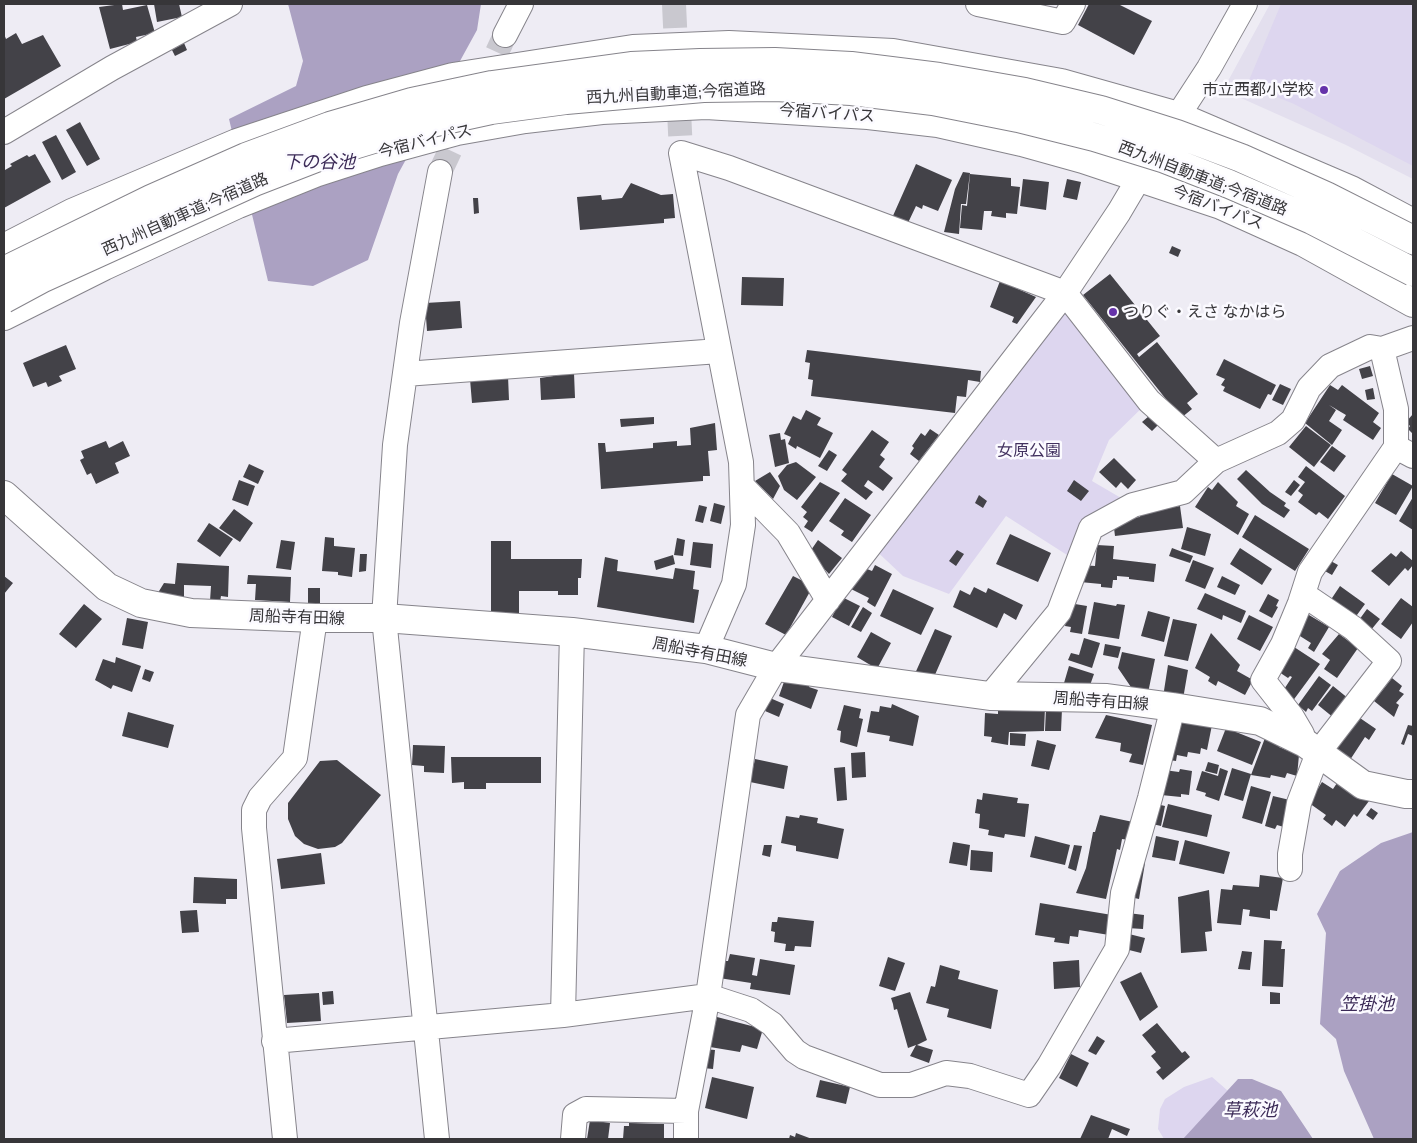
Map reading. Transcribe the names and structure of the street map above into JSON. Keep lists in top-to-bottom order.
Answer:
{
  "streets": {
    "main road": ["西九州自動車道;今宿道路", "今宿バイパス", "周船寺有田線"]
  },
  "water": ["下の谷池", "笠掛池", "草萩池"],
  "parks": ["女原公園"],
  "places": ["市立西都小学校", "つりぐ・えさ なかはら"]
}
